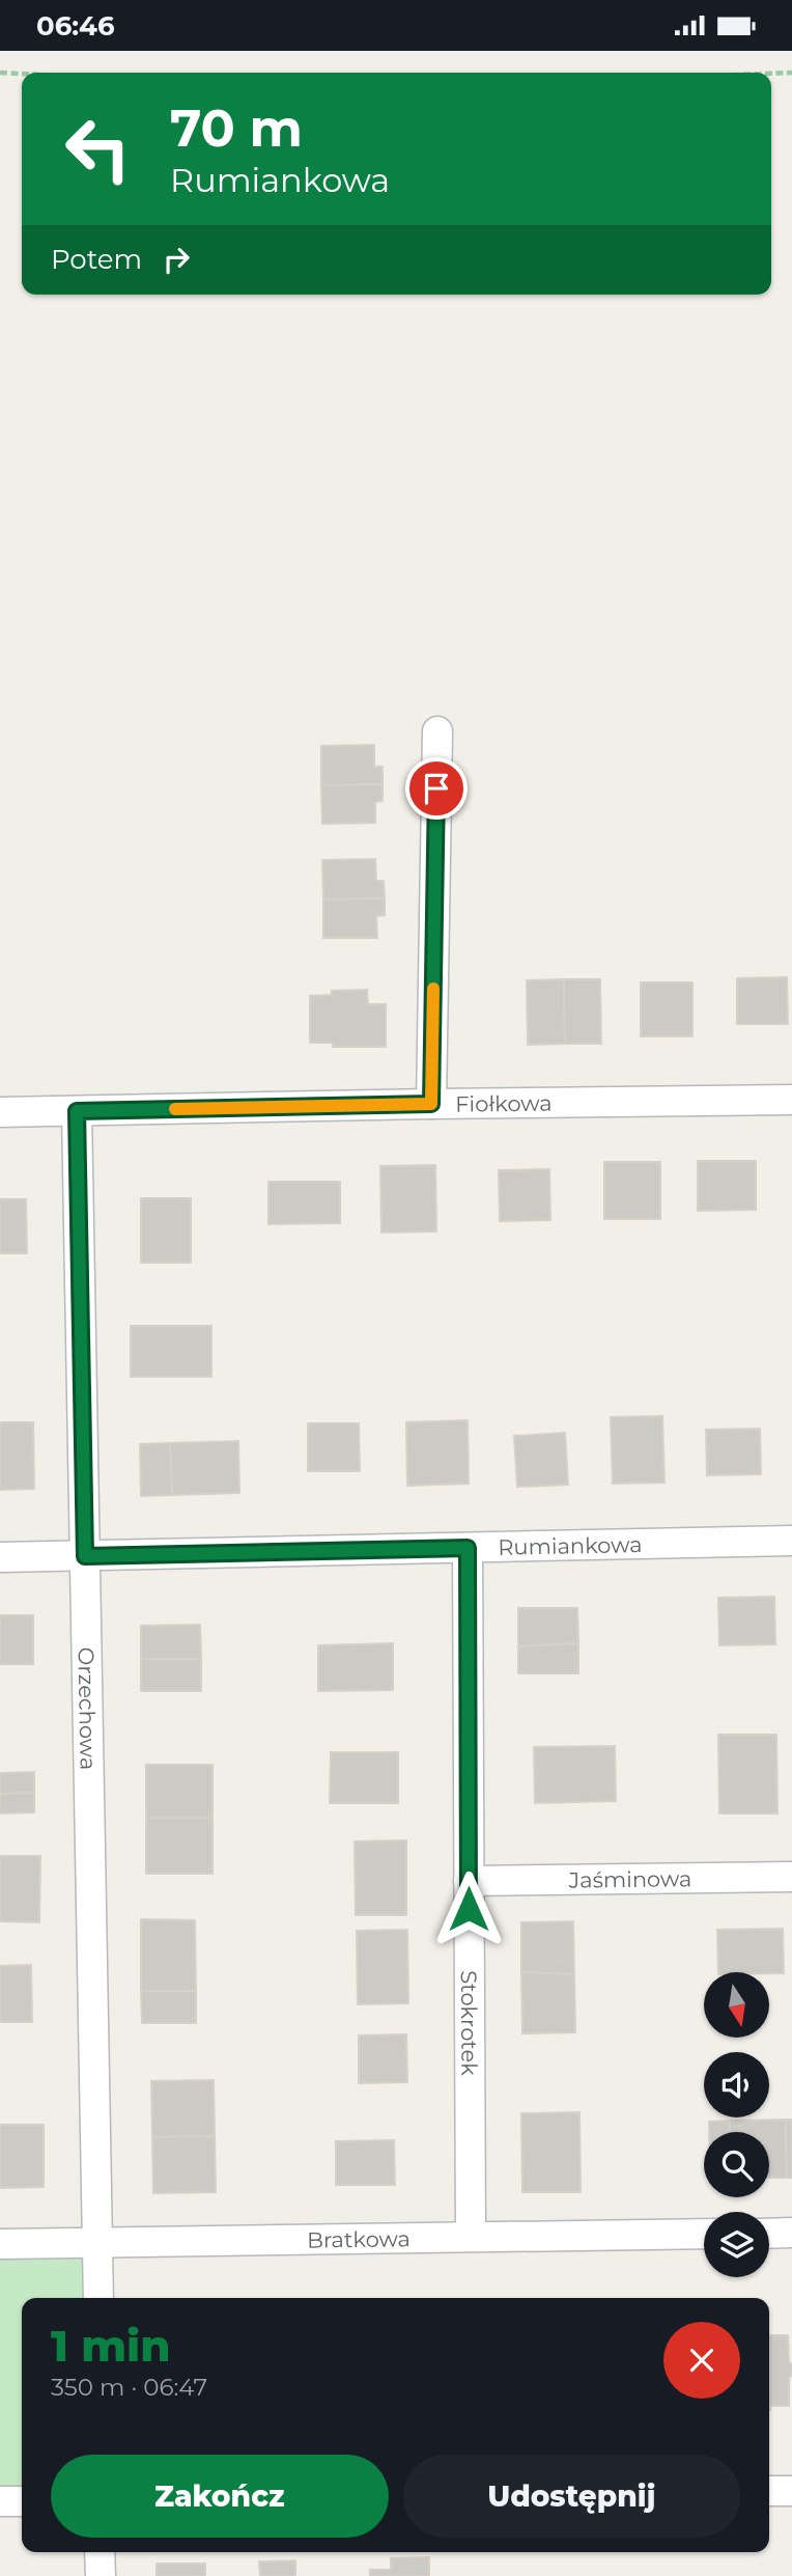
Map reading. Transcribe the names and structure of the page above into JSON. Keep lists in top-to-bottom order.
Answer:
{
  "streets": {
    "street": [
      "Fiołkowa",
      "Rumiankowa",
      "Orzechowa",
      "Jaśminowa",
      "Stokrotek",
      "Bratkowa"
    ]
  },
  "crossings": [
    ["Fiołkowa", "Orzechowa"],
    ["Rumiankowa", "Orzechowa"],
    ["Rumiankowa", "Stokrotek"],
    ["Orzechowa", "Bratkowa"],
    ["Jaśminowa", "Stokrotek"],
    ["Stokrotek", "Bratkowa"]
  ],
  "north": "bottom",
  "page": {
    "status": "06:46",
    "turn": ["70 m", "Rumiankowa"],
    "then": "Potem",
    "heading": ["1 min", "350 m · 06:47"],
    "buttons": ["Zakończ", "Udostępnij"]
  }
}
